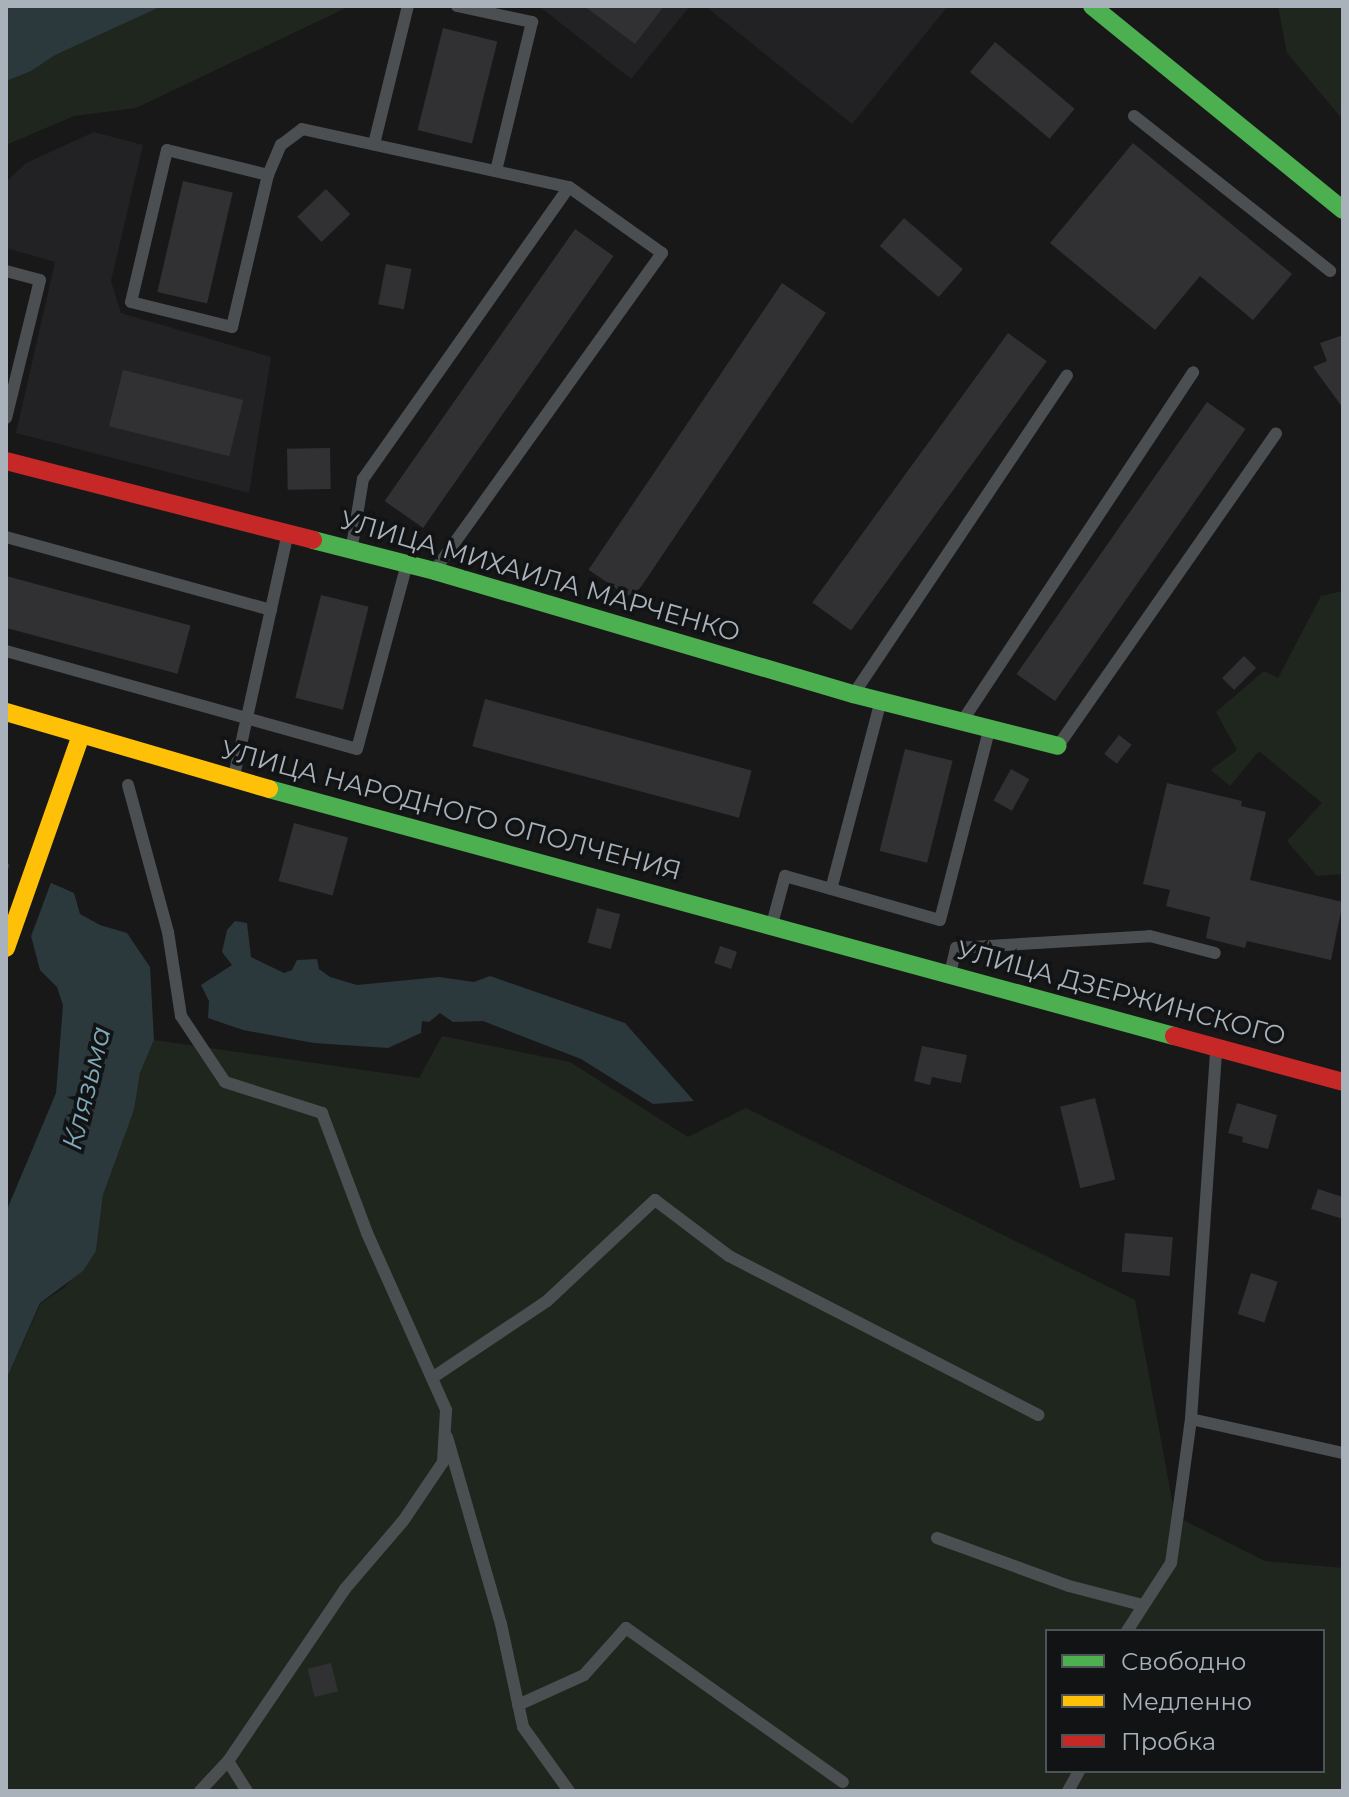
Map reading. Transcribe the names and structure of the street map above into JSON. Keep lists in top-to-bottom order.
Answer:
{
  "streets": {
    "street": ["УЛИЦА МИХАИЛА МАРЧЕНКО", "УЛИЦА НАРОДНОГО ОПОЛЧЕНИЯ", "УЛИЦА ДЗЕРЖИНСКОГО"]
  },
  "crossings": [
    ["УЛИЦА НАРОДНОГО ОПОЛЧЕНИЯ", "УЛИЦА ДЗЕРЖИНСКОГО"]
  ],
  "water": ["Клязьма"],
  "legend": ["Свободно", "Медленно", "Пробка"]
}
